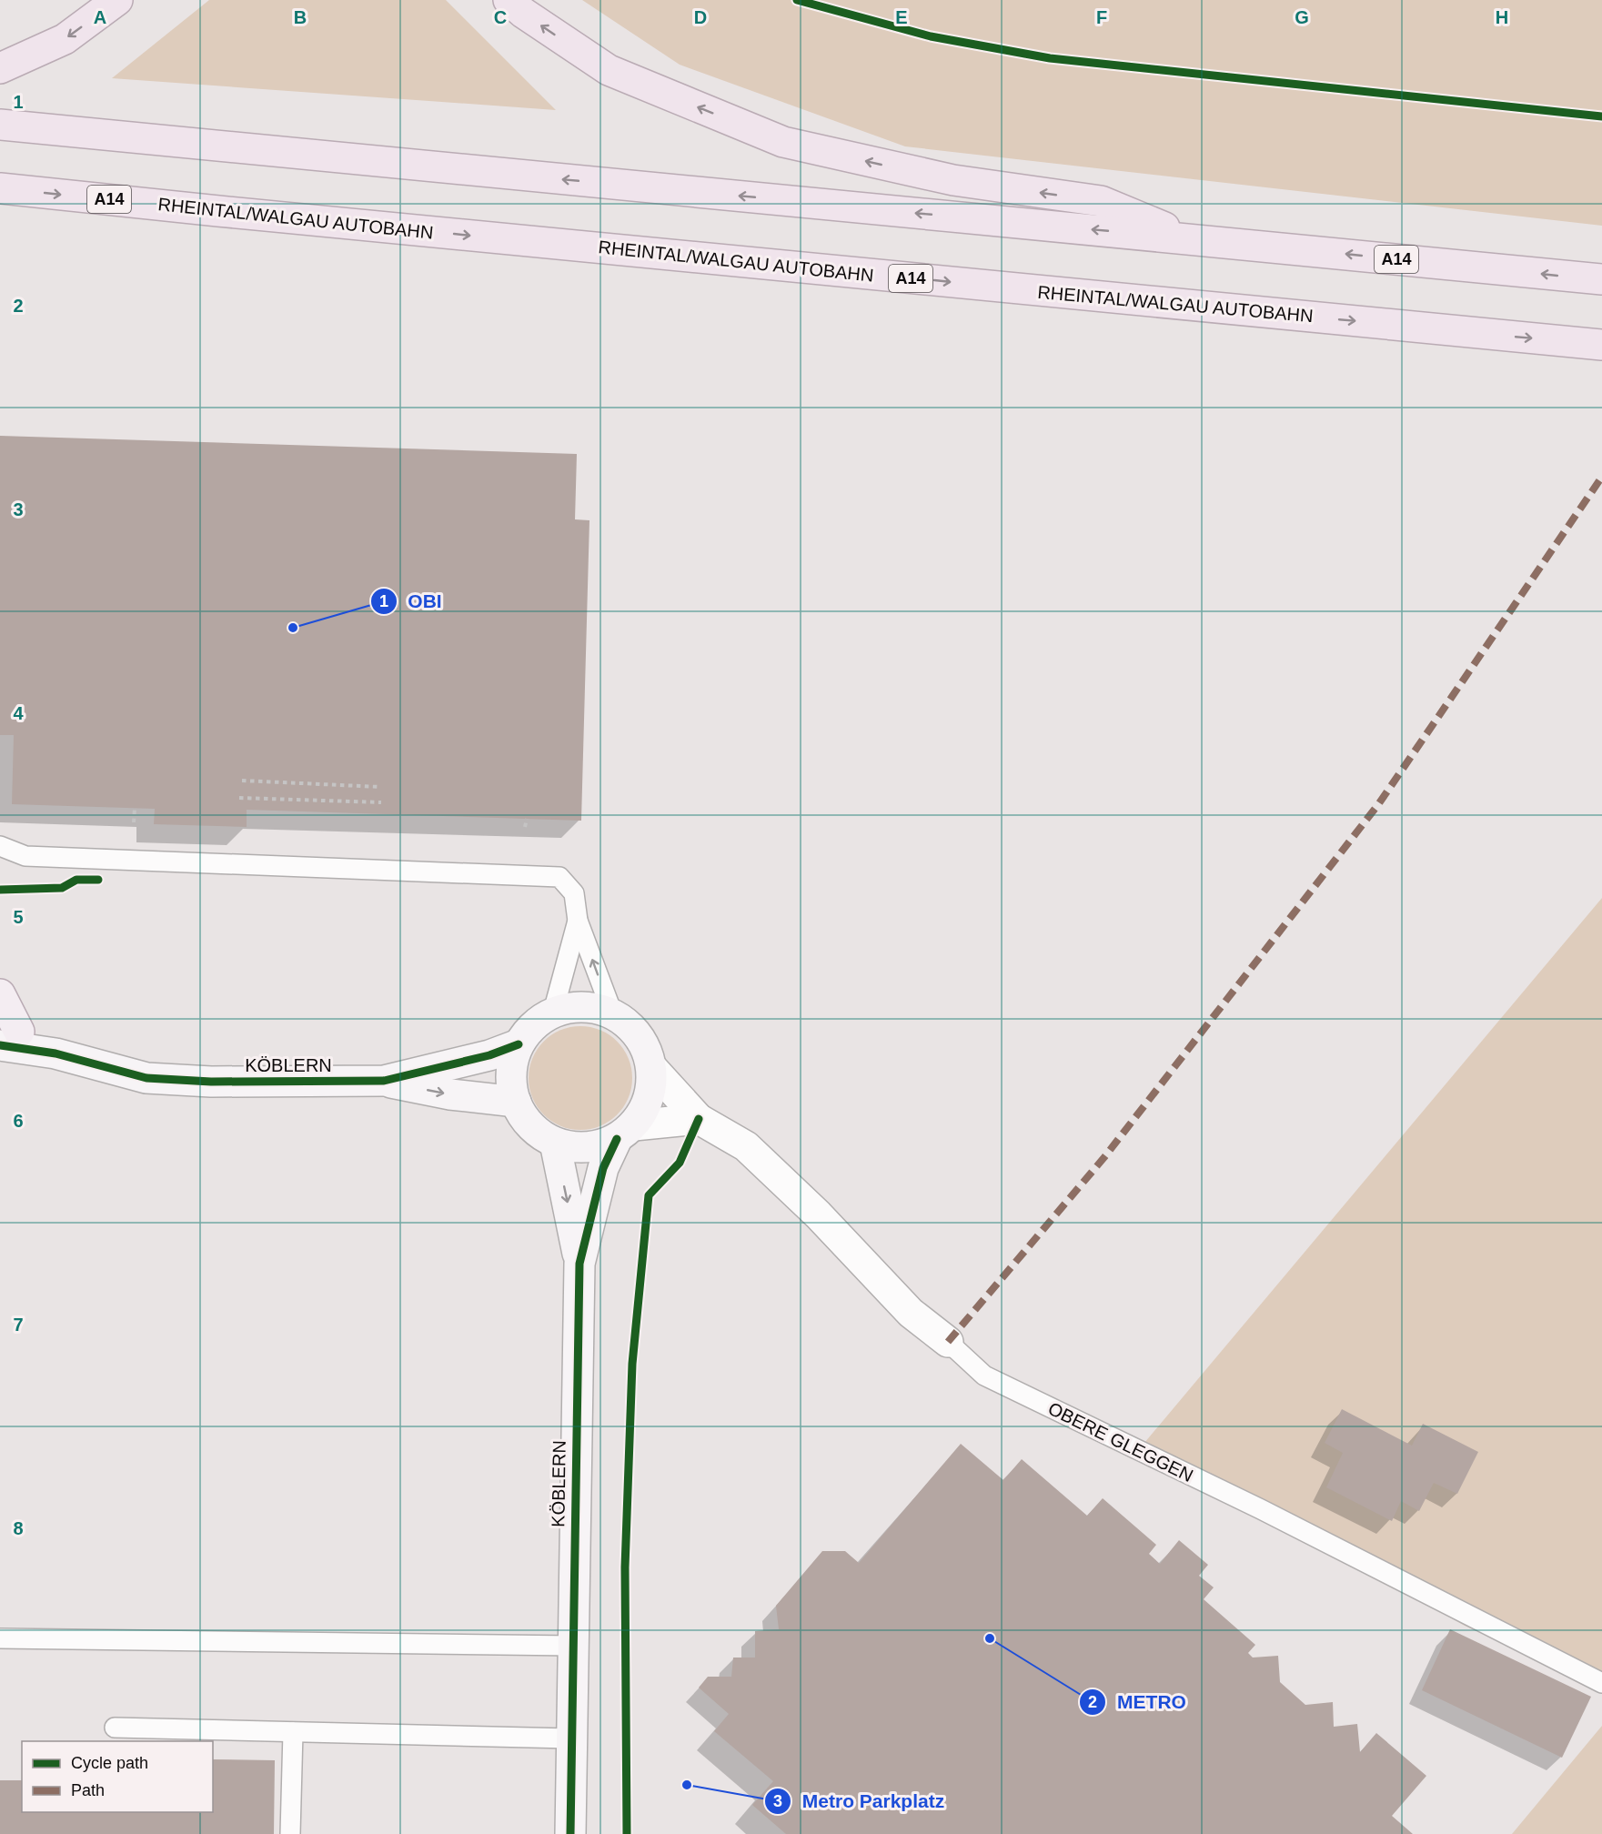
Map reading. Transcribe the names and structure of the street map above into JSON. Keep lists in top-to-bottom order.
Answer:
{
  "streets": {
    "highway": ["A14", "RHEINTAL/WALGAU AUTOBAHN"],
    "street": ["KÖBLERN", "OBERE GLEGGEN"]
  },
  "crossings": [
    ["KÖBLERN", "OBERE GLEGGEN"]
  ],
  "places": ["OBI", "METRO", "Metro Parkplatz"],
  "legend": ["Cycle path", "Path"],
  "grid": {
    "columns": [
      "A",
      "B",
      "C",
      "D",
      "E",
      "F",
      "G",
      "H"
    ],
    "rows": [
      "1",
      "2",
      "3",
      "4",
      "5",
      "6",
      "7",
      "8"
    ]
  }
}
